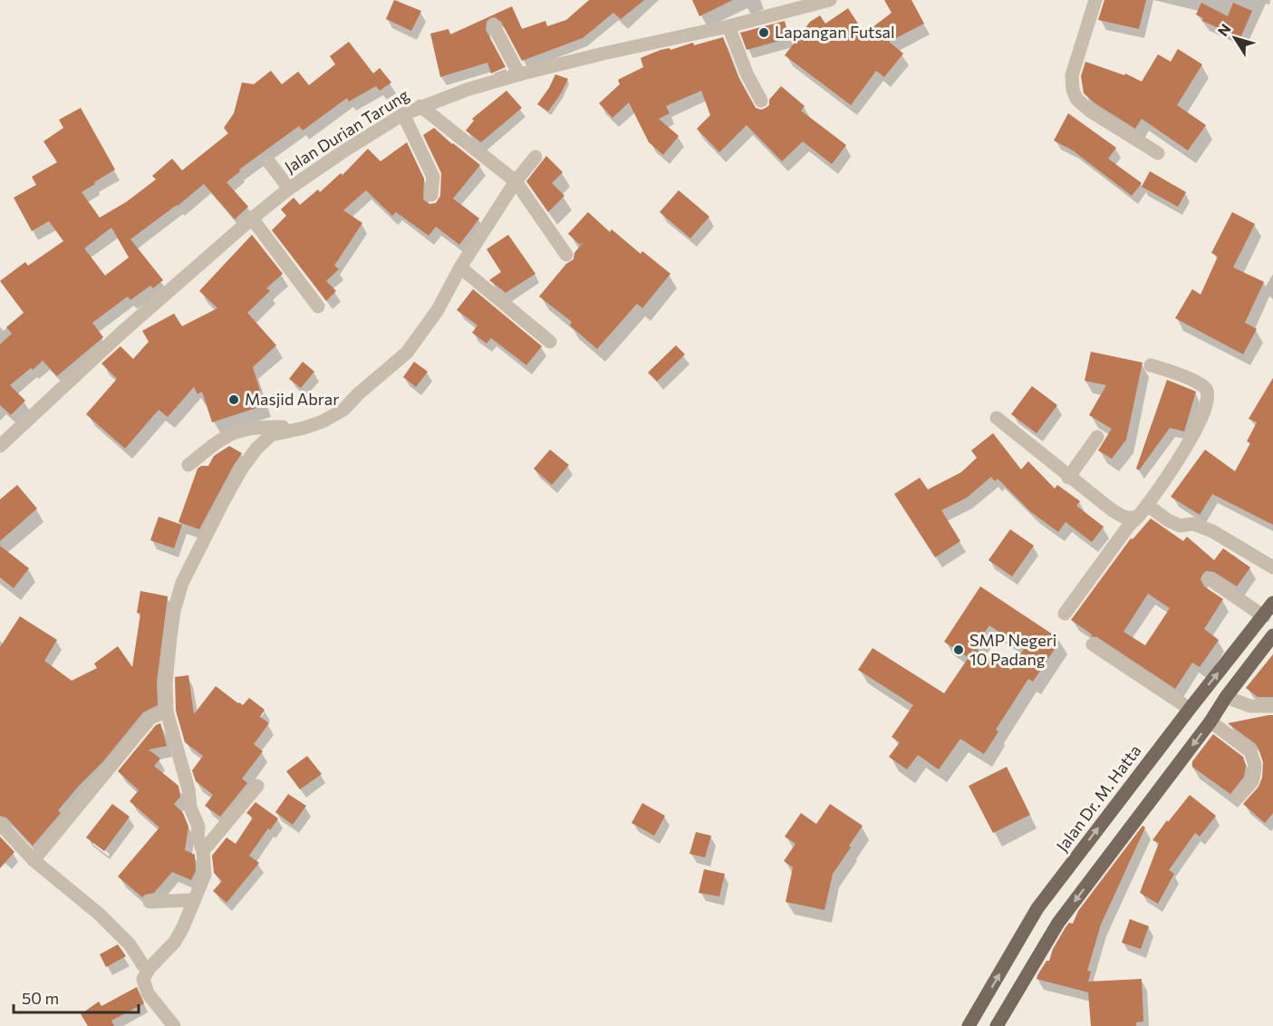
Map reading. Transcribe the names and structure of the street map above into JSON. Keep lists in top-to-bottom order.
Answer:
{
  "streets": {
    "main road": ["Jalan Dr. M. Hatta"],
    "street": ["Jalan Durian Tarung"]
  },
  "places": ["Lapangan Futsal", "Masjid Abrar", "SMP Negeri 10 Padang"],
  "scale_bar": "50 m",
  "north": "top left"
}
